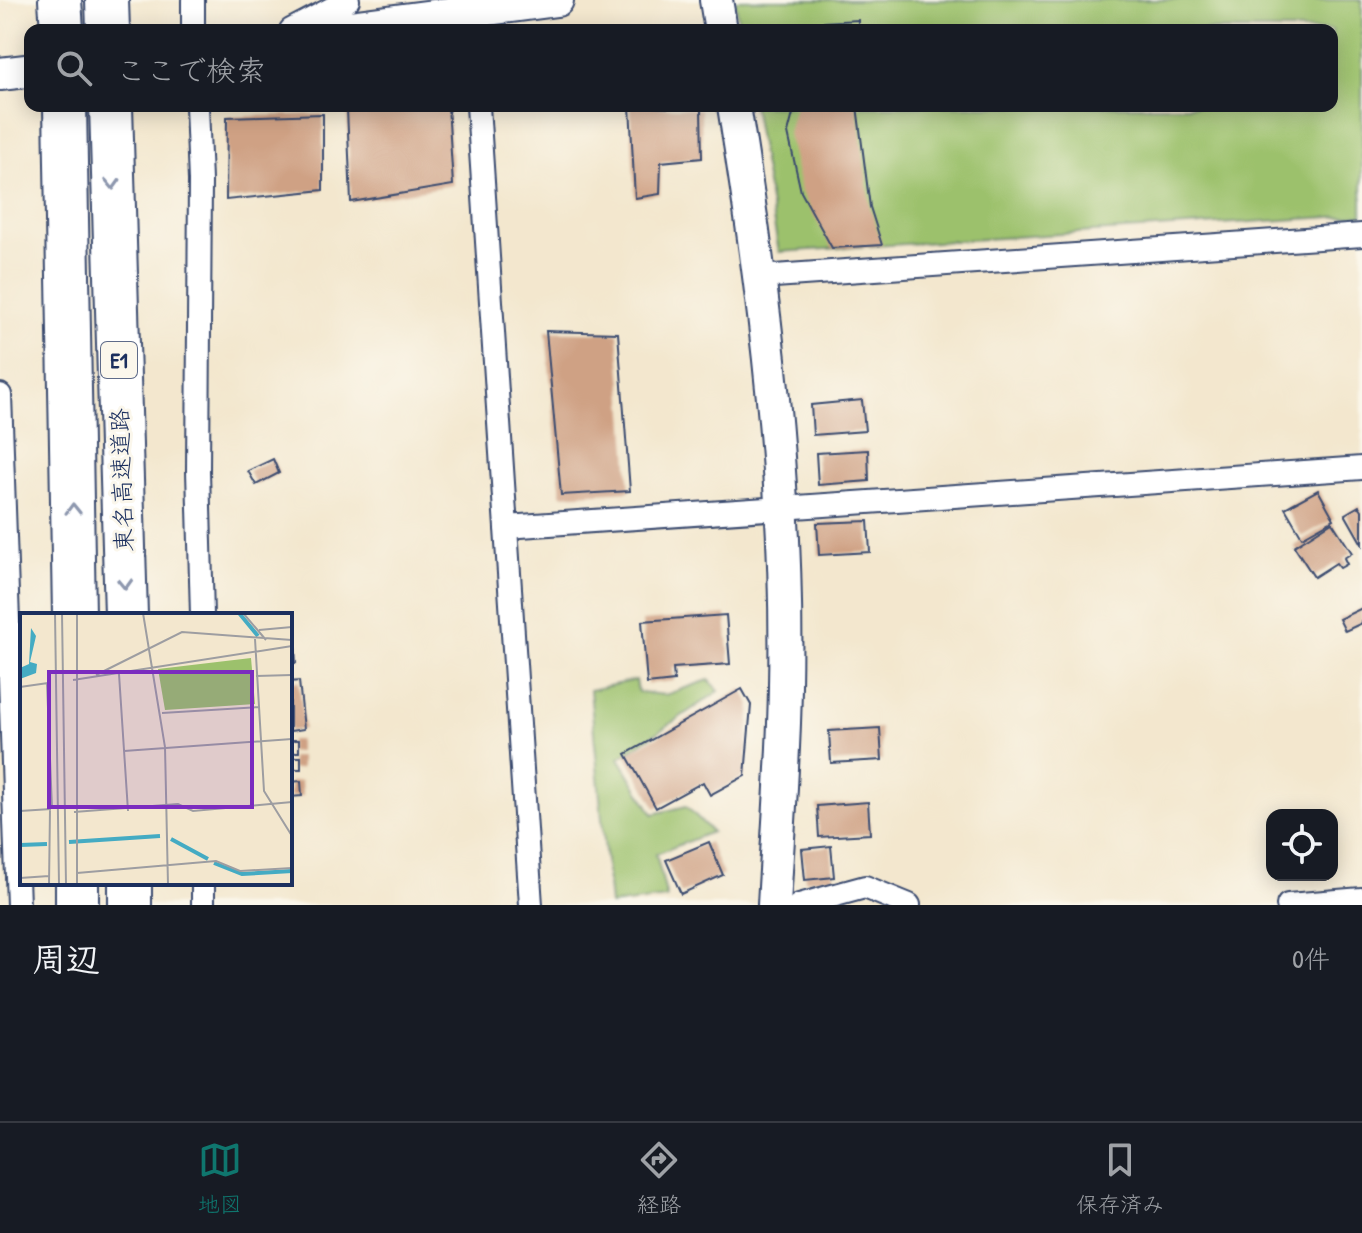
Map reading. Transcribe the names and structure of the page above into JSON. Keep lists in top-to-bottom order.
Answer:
{
  "streets": {
    "highway": ["E1", "東名高速道路"]
  },
  "page": {
    "search": "ここで検索",
    "heading": ["周辺", "0件"],
    "nav": ["地図", "経路", "保存済み"]
  }
}
